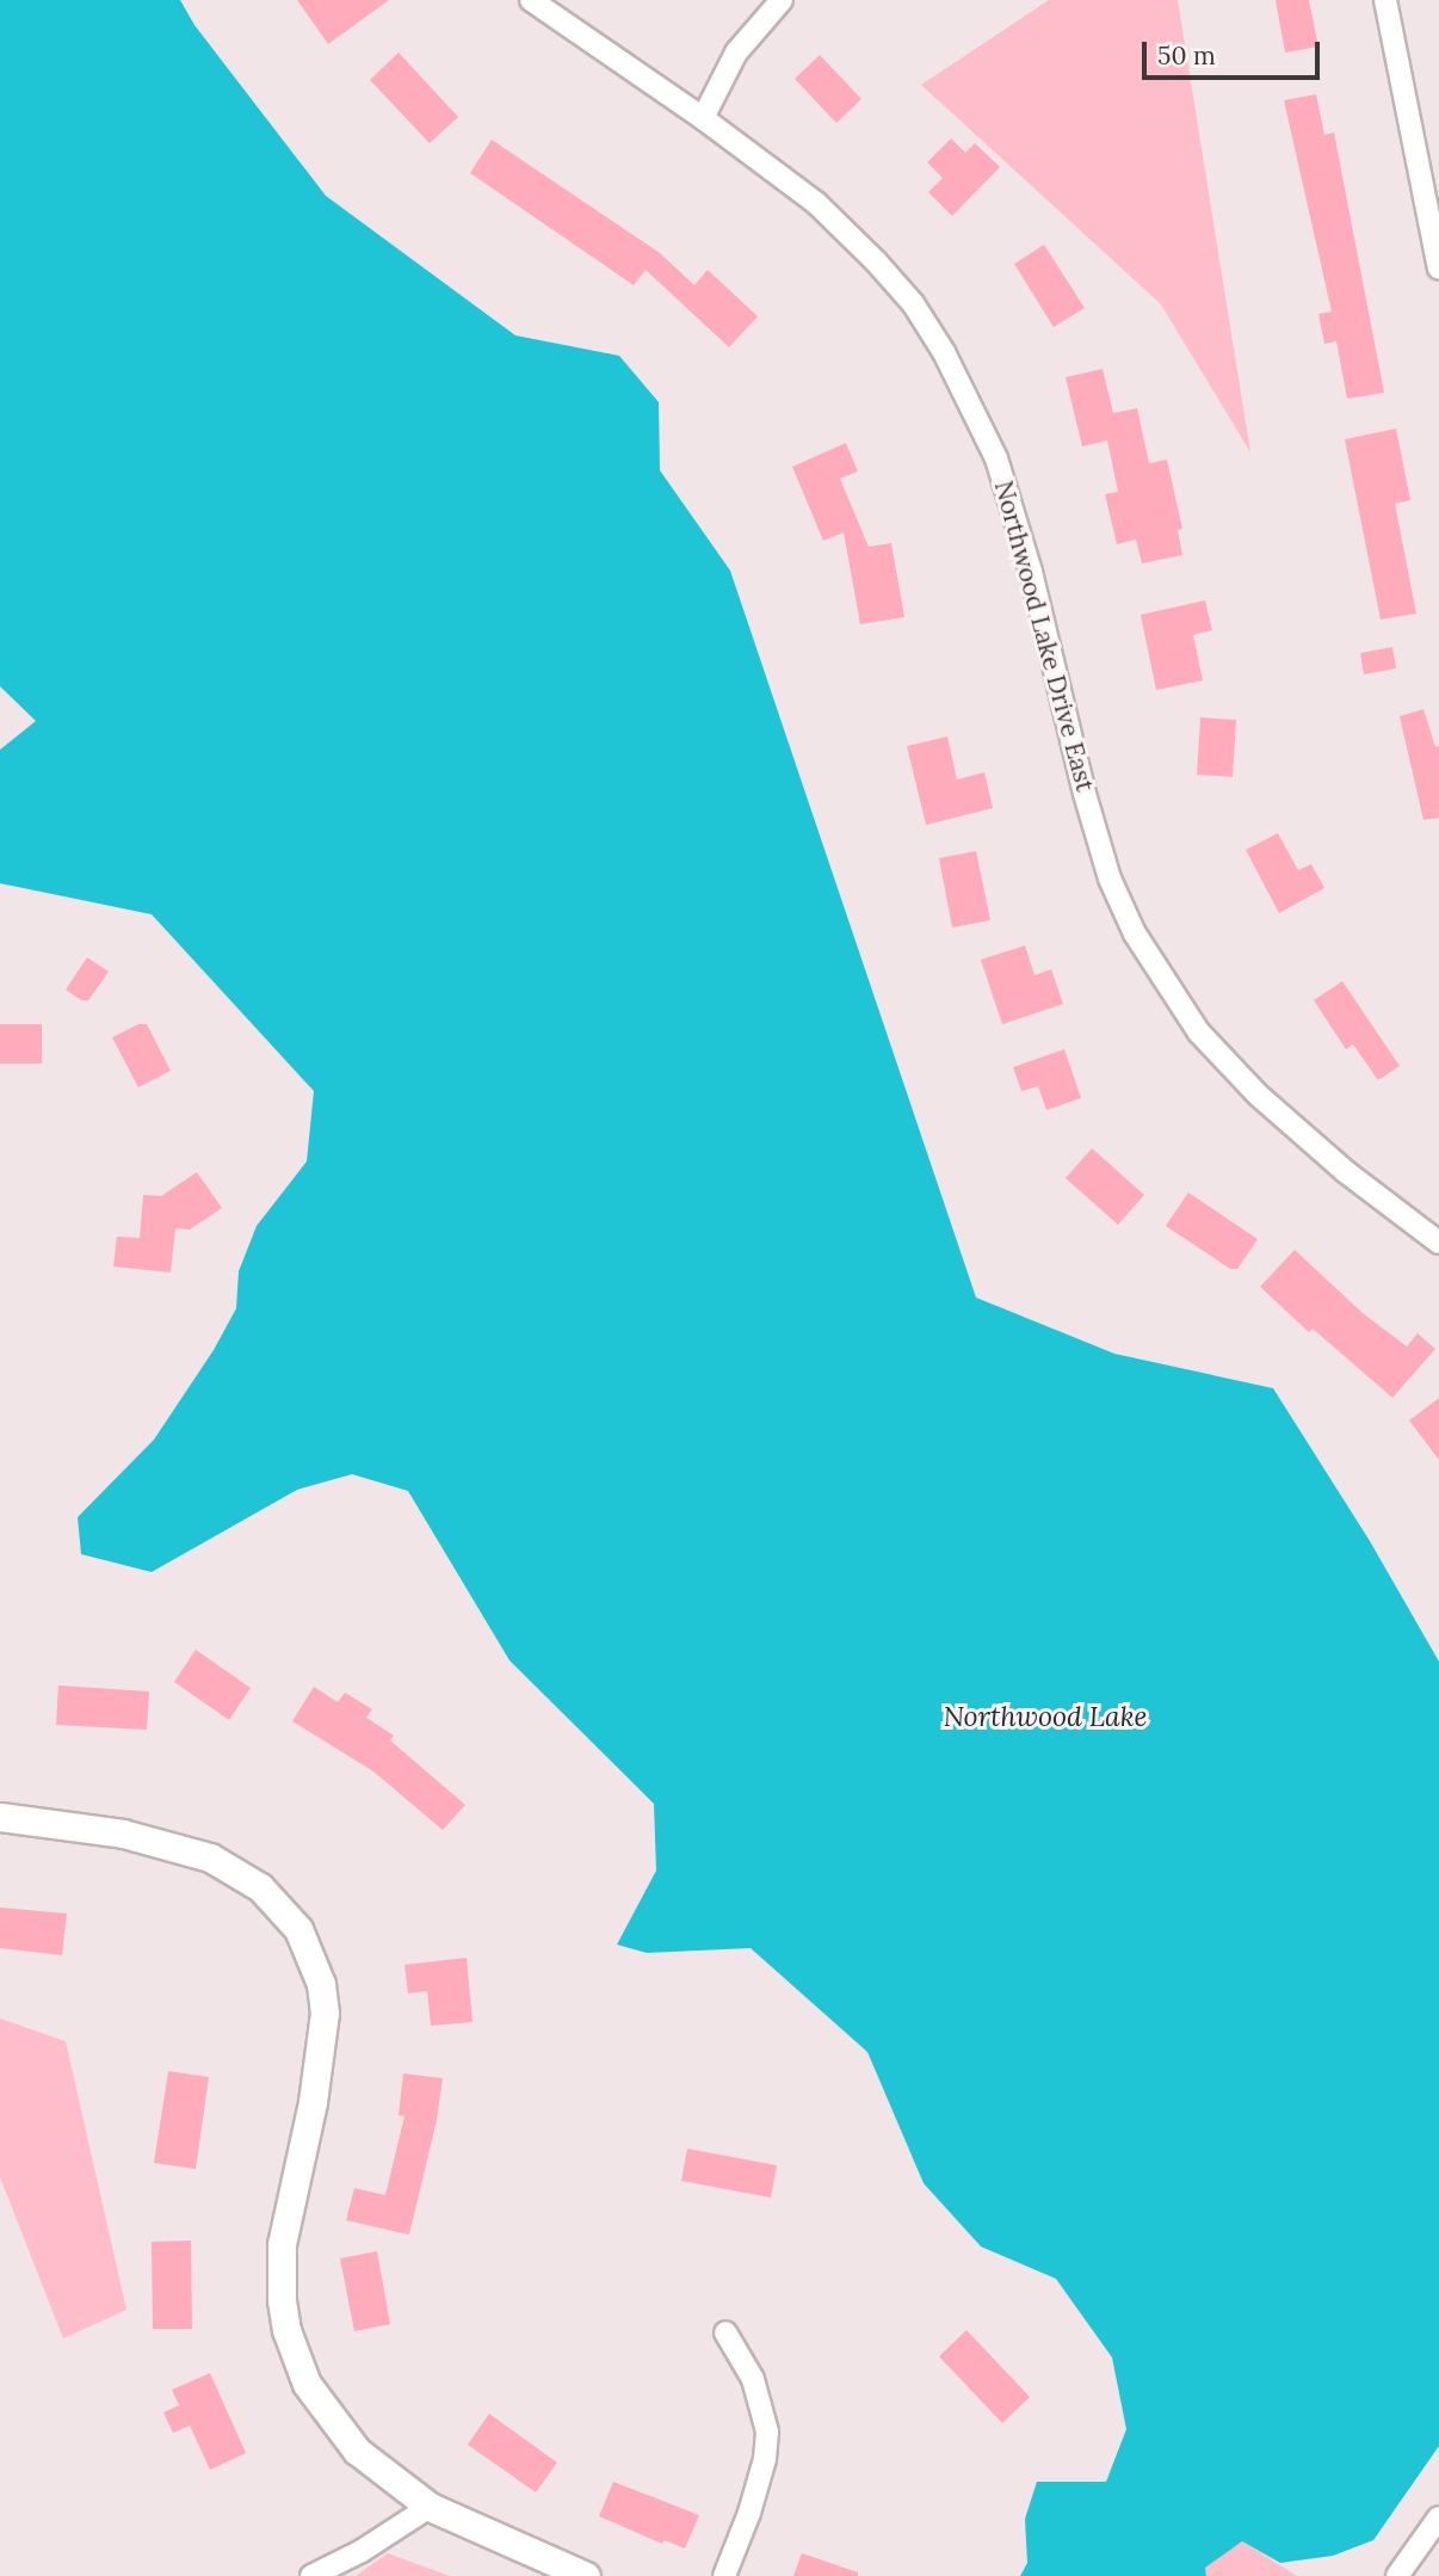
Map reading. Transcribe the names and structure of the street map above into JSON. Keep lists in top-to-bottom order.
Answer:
{
  "streets": {
    "street": ["Northwood Lake Drive East"]
  },
  "water": ["Northwood Lake"],
  "scale_bar": "50 m"
}
